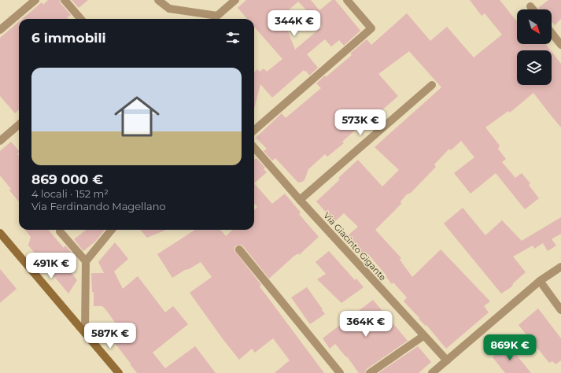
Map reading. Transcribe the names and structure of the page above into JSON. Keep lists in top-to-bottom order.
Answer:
{
  "streets": {
    "street": ["Via Giacinto Gigante"]
  },
  "north": "bottom right",
  "page": {
    "price": [
      "344K €",
      "573K €",
      "491K €",
      "364K €",
      "587K €",
      "869K €"
    ],
    "heading": "6 immobili",
    "list": [
      {
        "name": "869 000 €",
        "note": "4 locali · 152 m² · Via Ferdinando Magellano"
      }
    ]
  }
}
